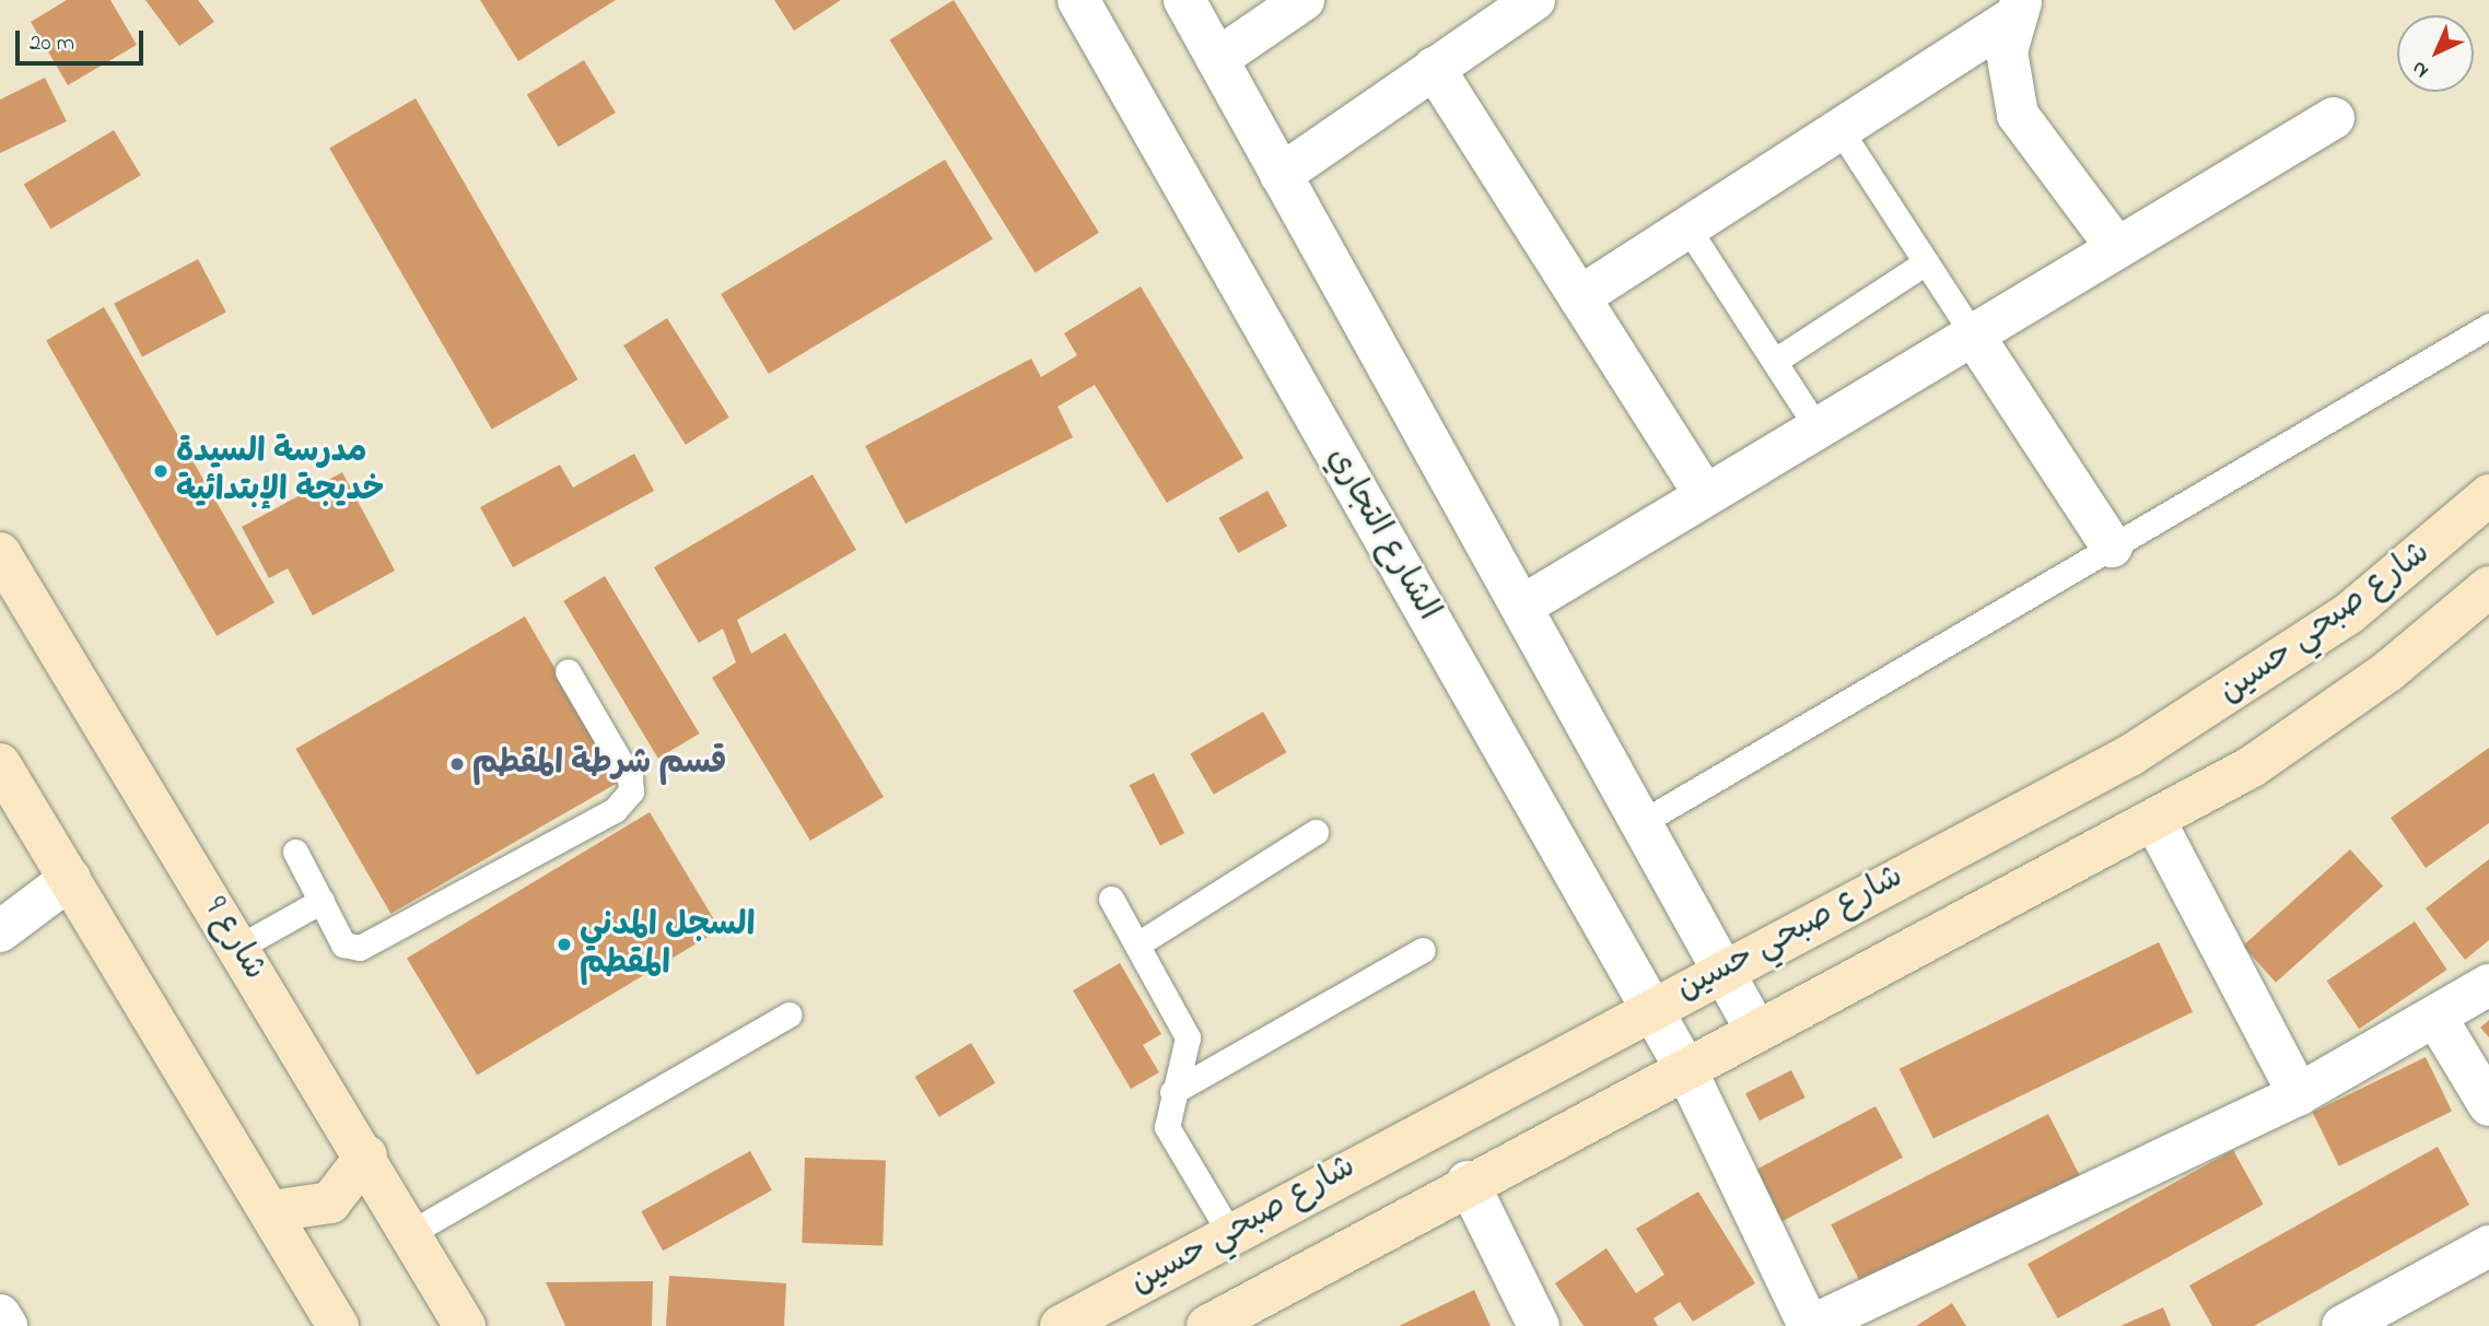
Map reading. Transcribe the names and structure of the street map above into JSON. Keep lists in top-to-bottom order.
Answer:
{
  "streets": {
    "street": ["الشارع التجاري", "شارع صبحي حسين", "شارع 9"]
  },
  "crossings": [
    ["الشارع التجاري", "شارع صبحي حسين"]
  ],
  "places": ["مدرسة السيدة خديجة الإبتدائية", "قسم شرطة المقطم", "السجل المدني المقطم"],
  "scale_bar": "20 m",
  "north": "bottom left"
}
